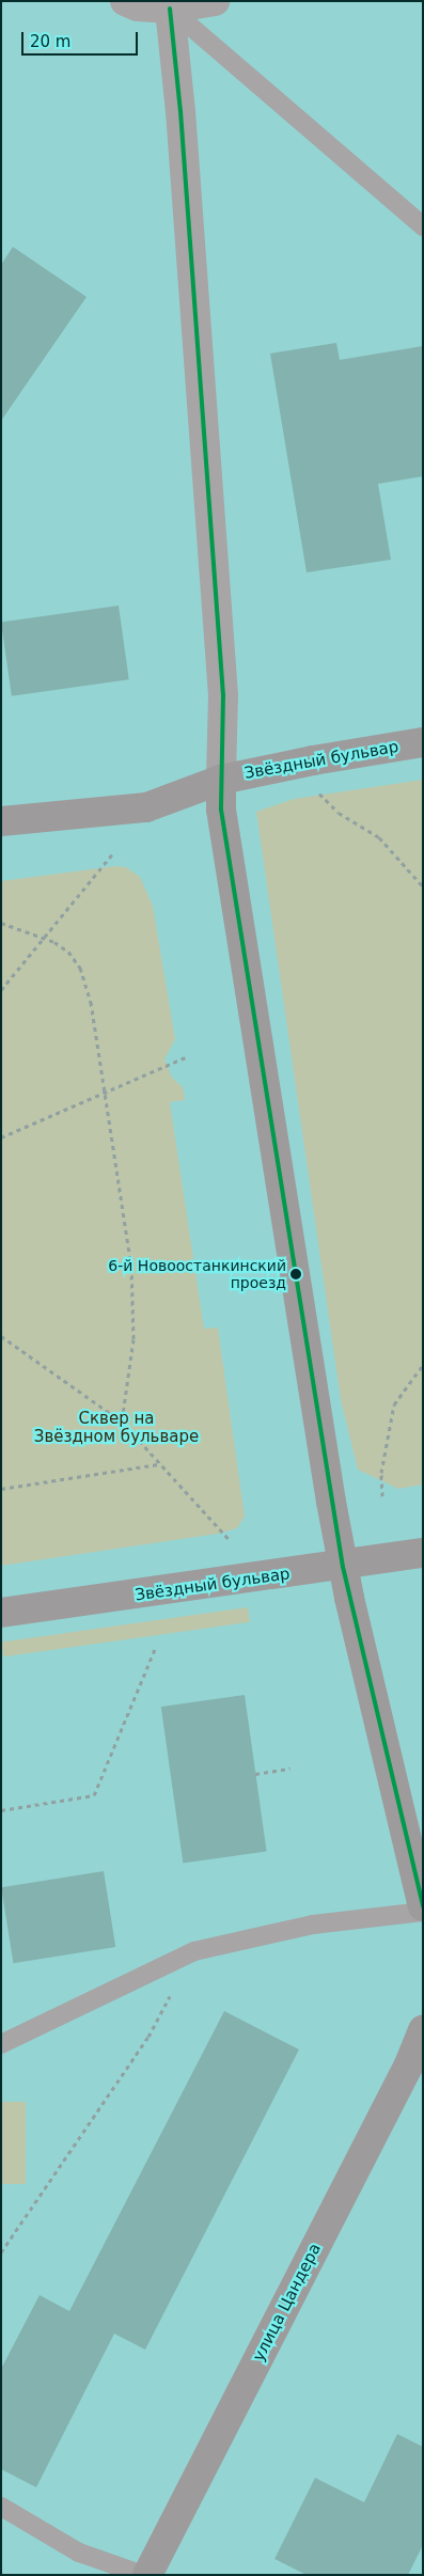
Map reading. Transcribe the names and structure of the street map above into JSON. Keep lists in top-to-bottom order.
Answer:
{
  "streets": {
    "street": ["Звёздный бульвар", "улица Цандера"]
  },
  "parks": ["Сквер на Звёздном бульваре"],
  "places": ["6-й Новоостанкинский проезд"],
  "scale_bar": "20 m"
}
